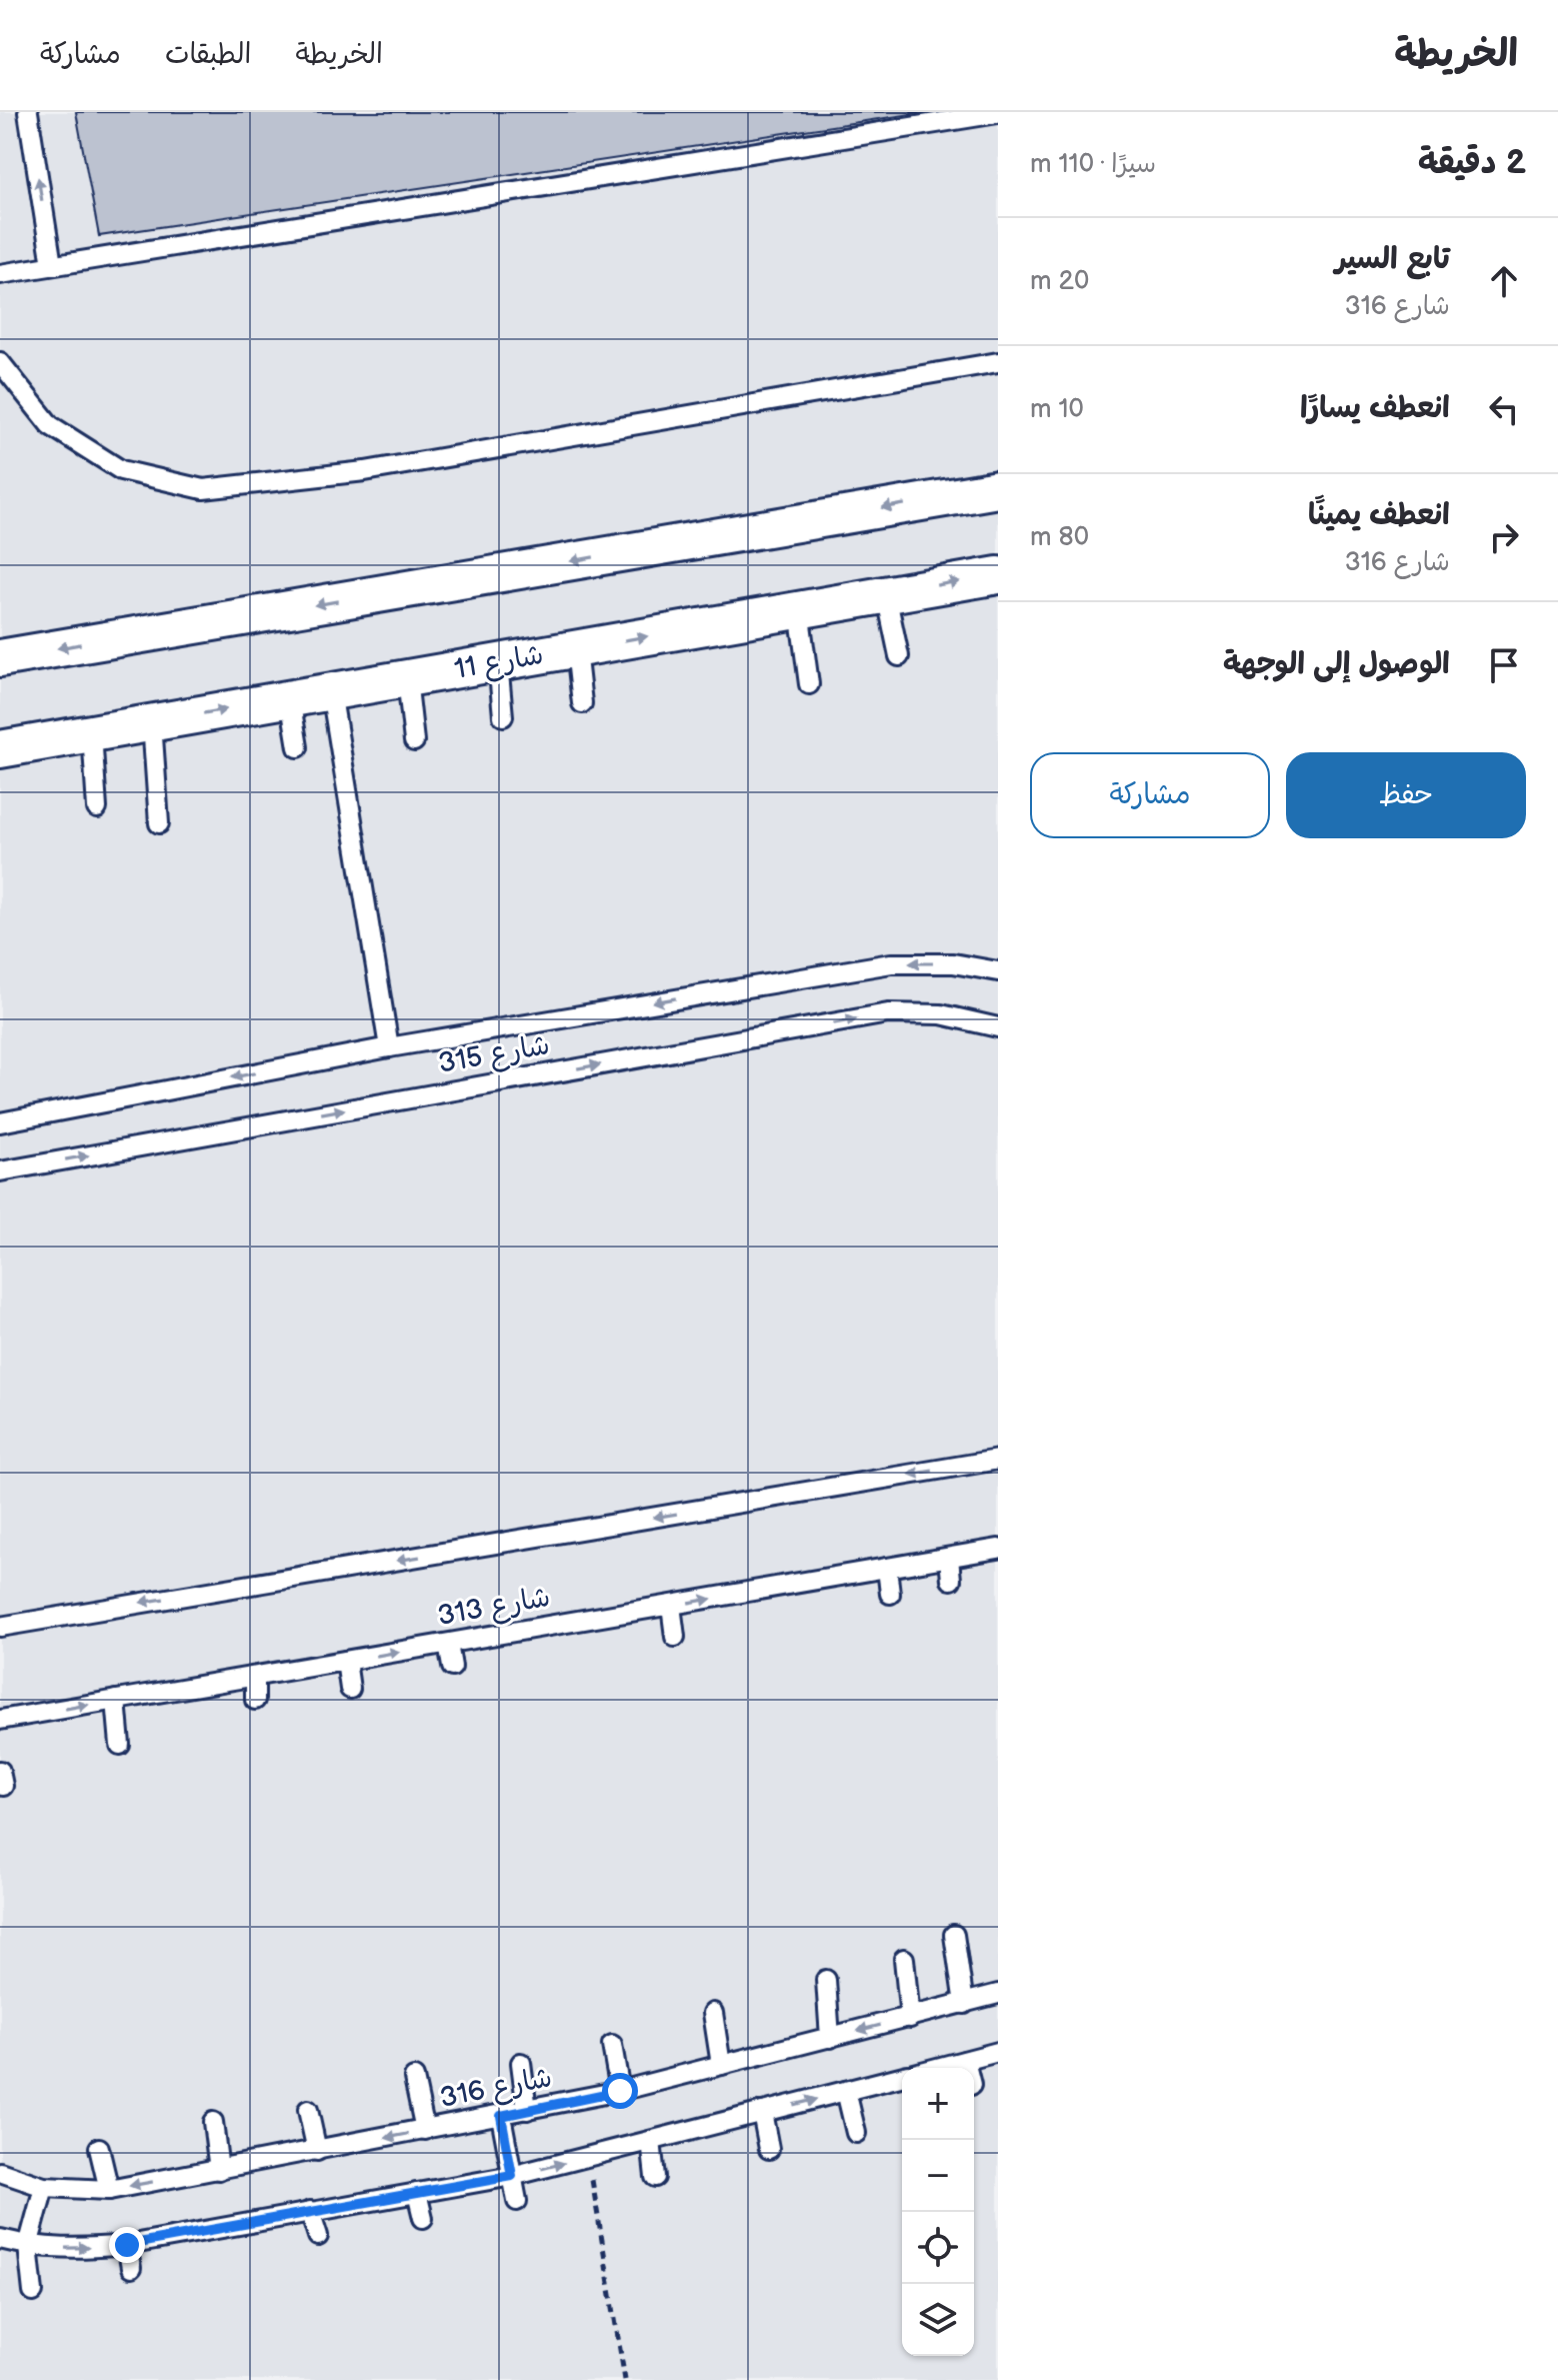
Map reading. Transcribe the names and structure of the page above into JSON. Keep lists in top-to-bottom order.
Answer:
{
  "streets": {
    "street": ["شارع 11"],
    "lane": ["شارع 315", "شارع 313", "شارع 316"]
  },
  "page": {
    "header": "الخريطة",
    "nav": ["الخريطة", "الطبقات", "مشاركة"],
    "heading": ["2 دقيقة", "سيرًا · 110 m"],
    "list": [
      ["تابع السير", "شارع 316", "20 m"],
      ["انعطف يسارًا", "10 m"],
      ["انعطف يمينًا", "شارع 316", "80 m"],
      "الوصول إلى الوجهة"
    ],
    "buttons": ["حفظ", "مشاركة"],
    "map_buttons": ["+", "−"]
  }
}
